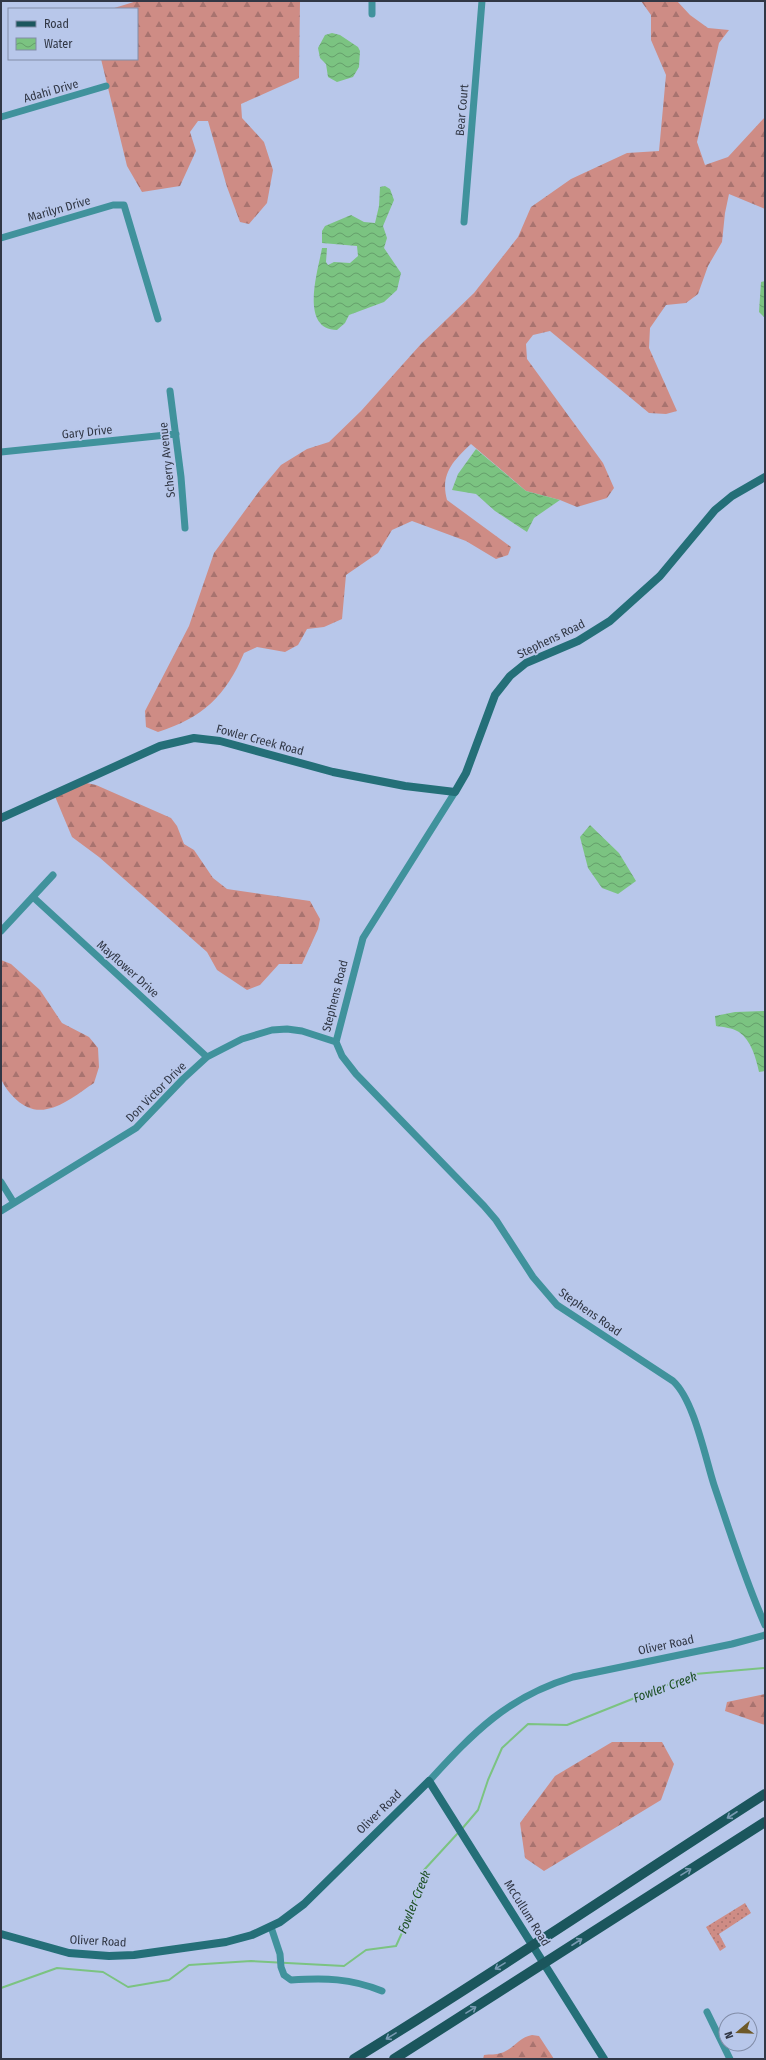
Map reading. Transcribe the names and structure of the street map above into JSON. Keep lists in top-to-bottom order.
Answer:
{
  "streets": {
    "main road": [
      "Stephens Road",
      "Fowler Creek Road",
      "Oliver Road",
      "McCullum Road"
    ],
    "street": [
      "Adahi Drive",
      "Bear Court",
      "Marilyn Drive",
      "Gary Drive",
      "Scherry Avenue",
      "Mayflower Drive",
      "Don Victor Drive"
    ]
  },
  "crossings": [
    ["Gary Drive", "Scherry Avenue"],
    ["Stephens Road", "Fowler Creek Road"],
    ["Stephens Road", "Don Victor Drive"],
    ["Mayflower Drive", "Don Victor Drive"],
    ["Oliver Road", "McCullum Road"]
  ],
  "water": ["Fowler Creek"],
  "legend": ["Road", "Water"],
  "north": "left"
}
